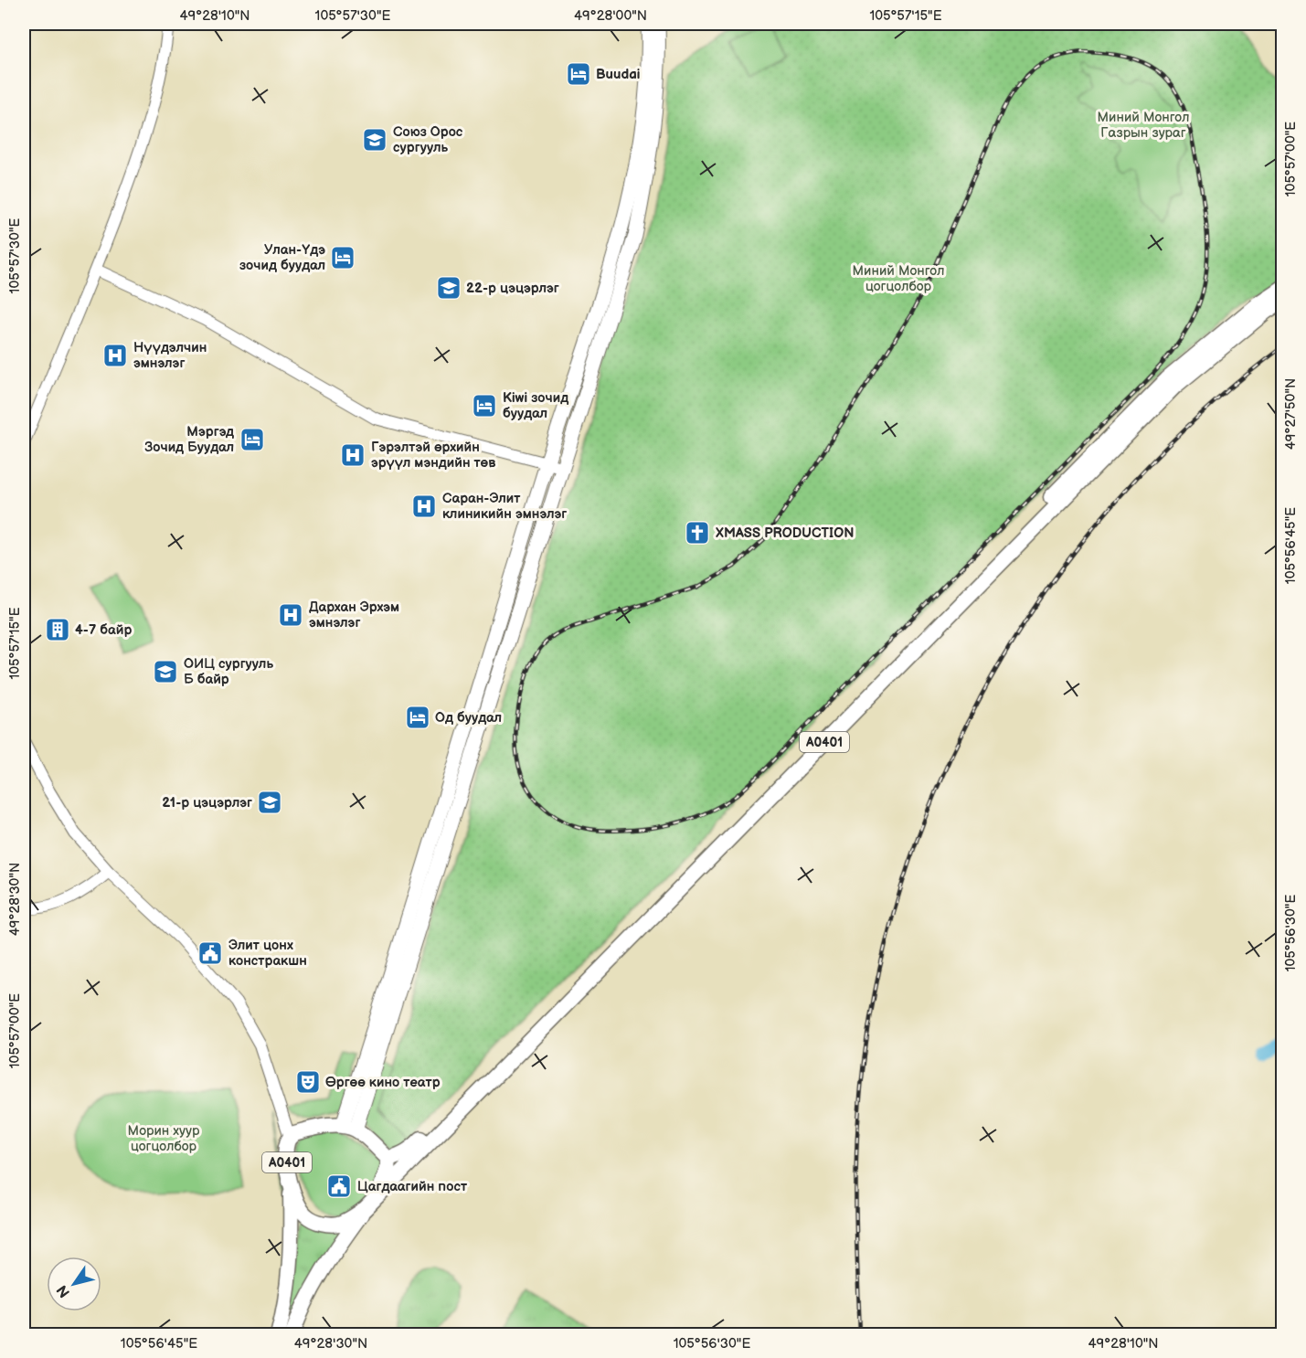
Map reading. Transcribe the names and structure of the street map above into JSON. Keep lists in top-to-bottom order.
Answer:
{
  "streets": {
    "highway": ["A0401"]
  },
  "parks": ["Миний Монгол Газрын зураг", "Миний Монгол цогцолбор", "Морин хуур цогцолбор"],
  "places": {
    "hotel": [
      "Buudai",
      "Улан-Үдэ зочид буудал",
      "Kiwi зочид буудал",
      "Мэргэд Зочид Буудал",
      "Од буудал"
    ],
    "school or university": [
      "Союз Орос сургууль",
      "22-р цэцэрлэг",
      "ОИЦ сургууль Б байр",
      "21-р цэцэрлэг"
    ],
    "hospital": [
      "Нүүдэлчин эмнэлэг",
      "Гэрэлтэй өрхийн эрүүл мэндийн төв",
      "Саран-Элит клиникийн эмнэлэг",
      "Дархан Эрхэм эмнэлэг"
    ],
    "church": ["XMASS PRODUCTION"],
    "building": ["4-7 байр"],
    "public building": ["Элит цонх констракшн", "Цагдаагийн пост"],
    "theatre": ["Өргөө кино театр"]
  },
  "north": "bottom left",
  "coordinates": [
    "49°28'10\"N",
    "105°57'30\"E",
    "49°28'00\"N",
    "105°57'15\"E",
    "105°57'00\"E",
    "49°27'50\"N",
    "105°56'45\"E",
    "49°28'30\"N",
    "105°56'30\"E"
  ]
}
